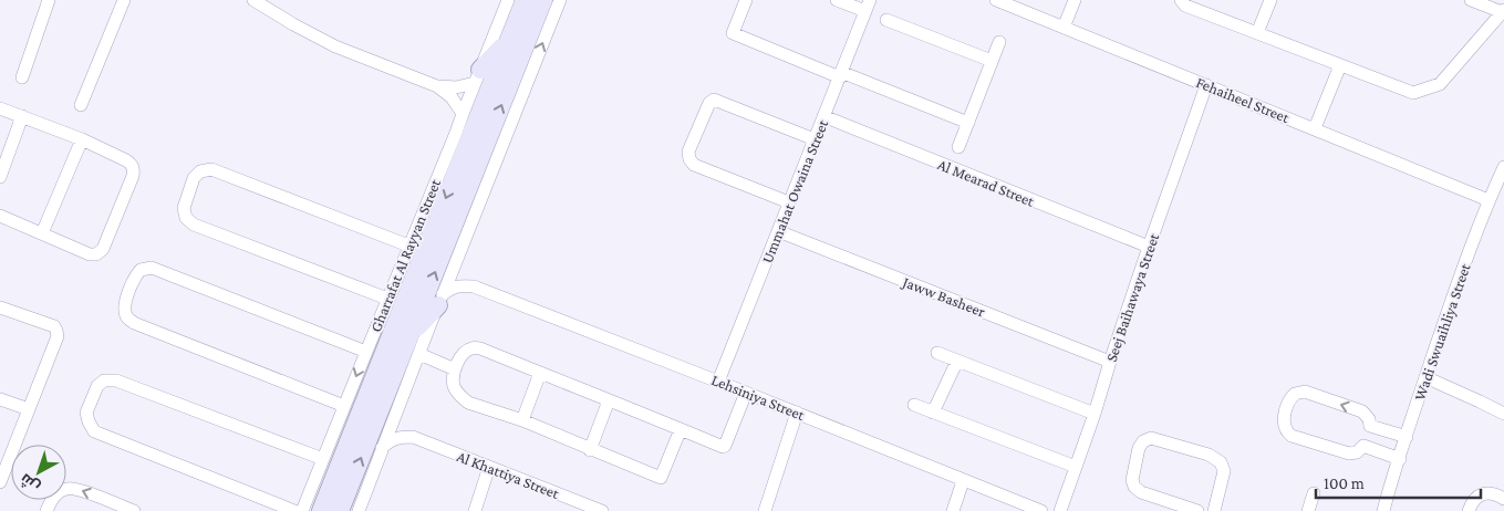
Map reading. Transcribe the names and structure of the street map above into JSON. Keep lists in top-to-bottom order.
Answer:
{
  "streets": {
    "main road": ["Gharrafat Al Rayyan Street"],
    "street": [
      "Fehaiheel Street",
      "Al Mearad Street",
      "Ummahat Owaina Street",
      "Jaww Basheer",
      "Seej Baihawaya Street",
      "Wadi Swuaihliya Street",
      "Lehsiniya Street",
      "Al Khattiya Street"
    ]
  },
  "crossings": [
    ["Fehaiheel Street", "Seej Baihawaya Street"],
    ["Fehaiheel Street", "Wadi Swuaihliya Street"],
    ["Al Mearad Street", "Ummahat Owaina Street"],
    ["Al Mearad Street", "Seej Baihawaya Street"],
    ["Ummahat Owaina Street", "Jaww Basheer"],
    ["Ummahat Owaina Street", "Lehsiniya Street"],
    ["Jaww Basheer", "Seej Baihawaya Street"]
  ],
  "scale_bar": "100 m",
  "north": "bottom left"
}
